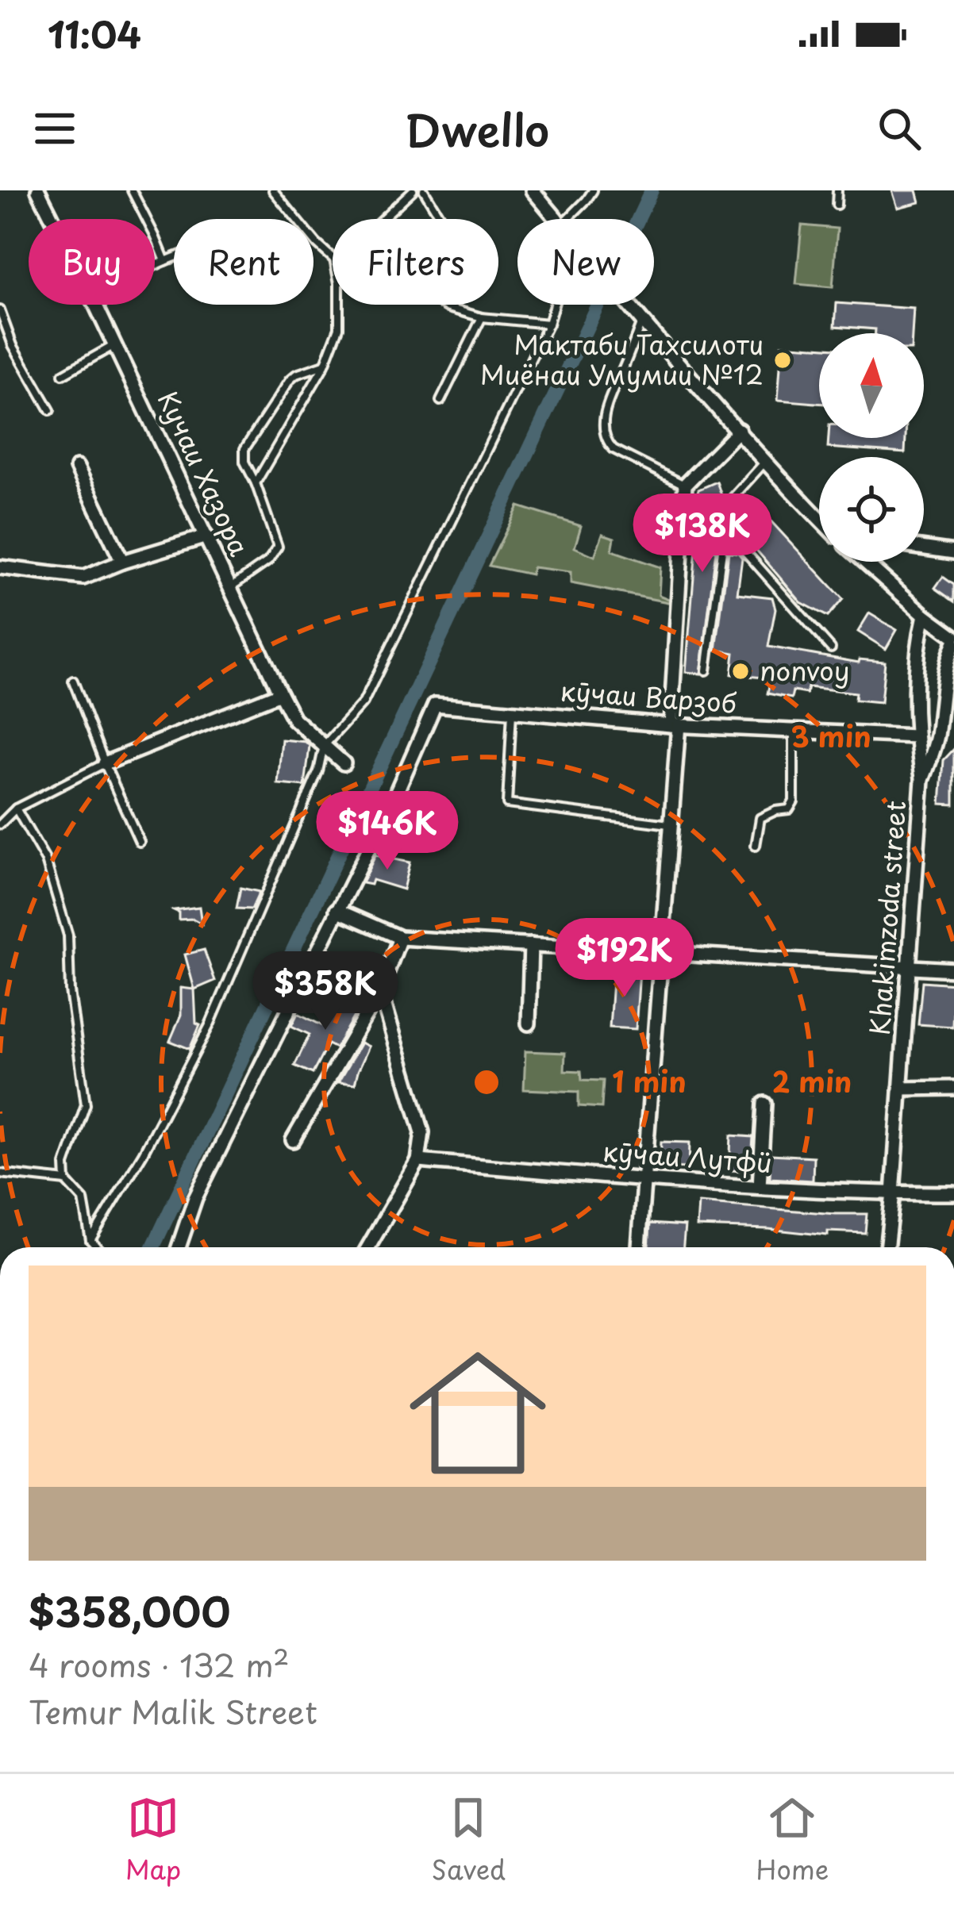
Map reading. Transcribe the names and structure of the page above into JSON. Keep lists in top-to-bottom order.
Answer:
{
  "streets": {
    "street": [
      "Кучаи Хазора",
      "кӯчаи Варзоб",
      "Khakimzoda street",
      "кӯчаи Лутфӣ"
    ]
  },
  "crossings": [
    ["Khakimzoda street", "кӯчаи Лутфӣ"]
  ],
  "places": ["Мактаби Тахсилоти Миёнаи Умумии №12", "nonvoy"],
  "north": "top",
  "page": {
    "status": "11:04",
    "header": "Dwello",
    "chip": [
      "Buy",
      "Rent",
      "Filters",
      "New"
    ],
    "price": [
      "$138K",
      "$146K",
      "$192K",
      "$358K"
    ],
    "list": [
      {
        "name": "$358,000",
        "note": "4 rooms · 132 m² · Temur Malik Street"
      }
    ],
    "tabs": ["Map", "Saved", "Home"]
  },
  "rings": ["3 min", "1 min", "2 min"]
}
